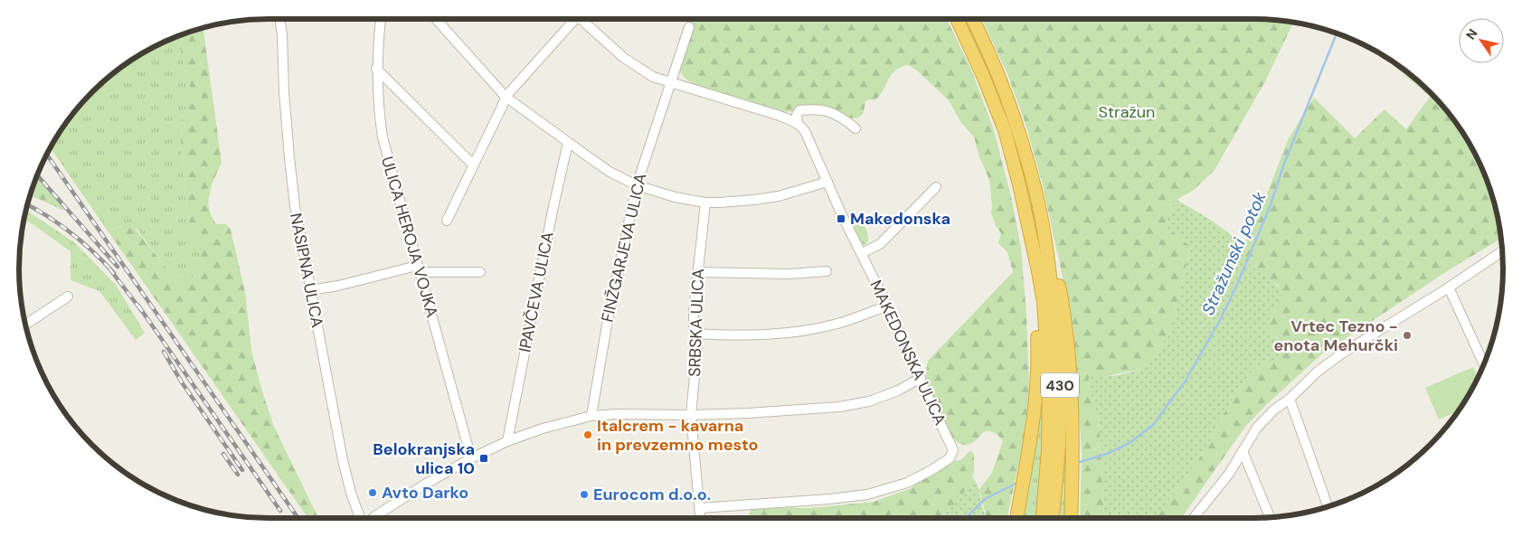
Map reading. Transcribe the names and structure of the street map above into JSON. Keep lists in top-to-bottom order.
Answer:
{
  "streets": {
    "highway": ["430"],
    "street": [
      "ULICA HEROJA VOJKA",
      "FINŽGARJEVA ULICA",
      "NASIPNA ULICA",
      "IPAVČEVA ULICA",
      "SRBSKA ULICA",
      "MAKEDONSKA ULICA"
    ]
  },
  "crossings": [
    ["SRBSKA ULICA", "MAKEDONSKA ULICA"]
  ],
  "water": ["Stražunski potok"],
  "parks": ["Stražun"],
  "places": {
    "transit": ["Makedonska", "Belokranjska ulica 10"],
    "other": [
      "Vrtec Tezno - enota Mehurčki",
      "Italcrem - kavarna in prevzemno mesto",
      "Avto Darko",
      "Eurocom d.o.o."
    ]
  },
  "north": "top left"
}
